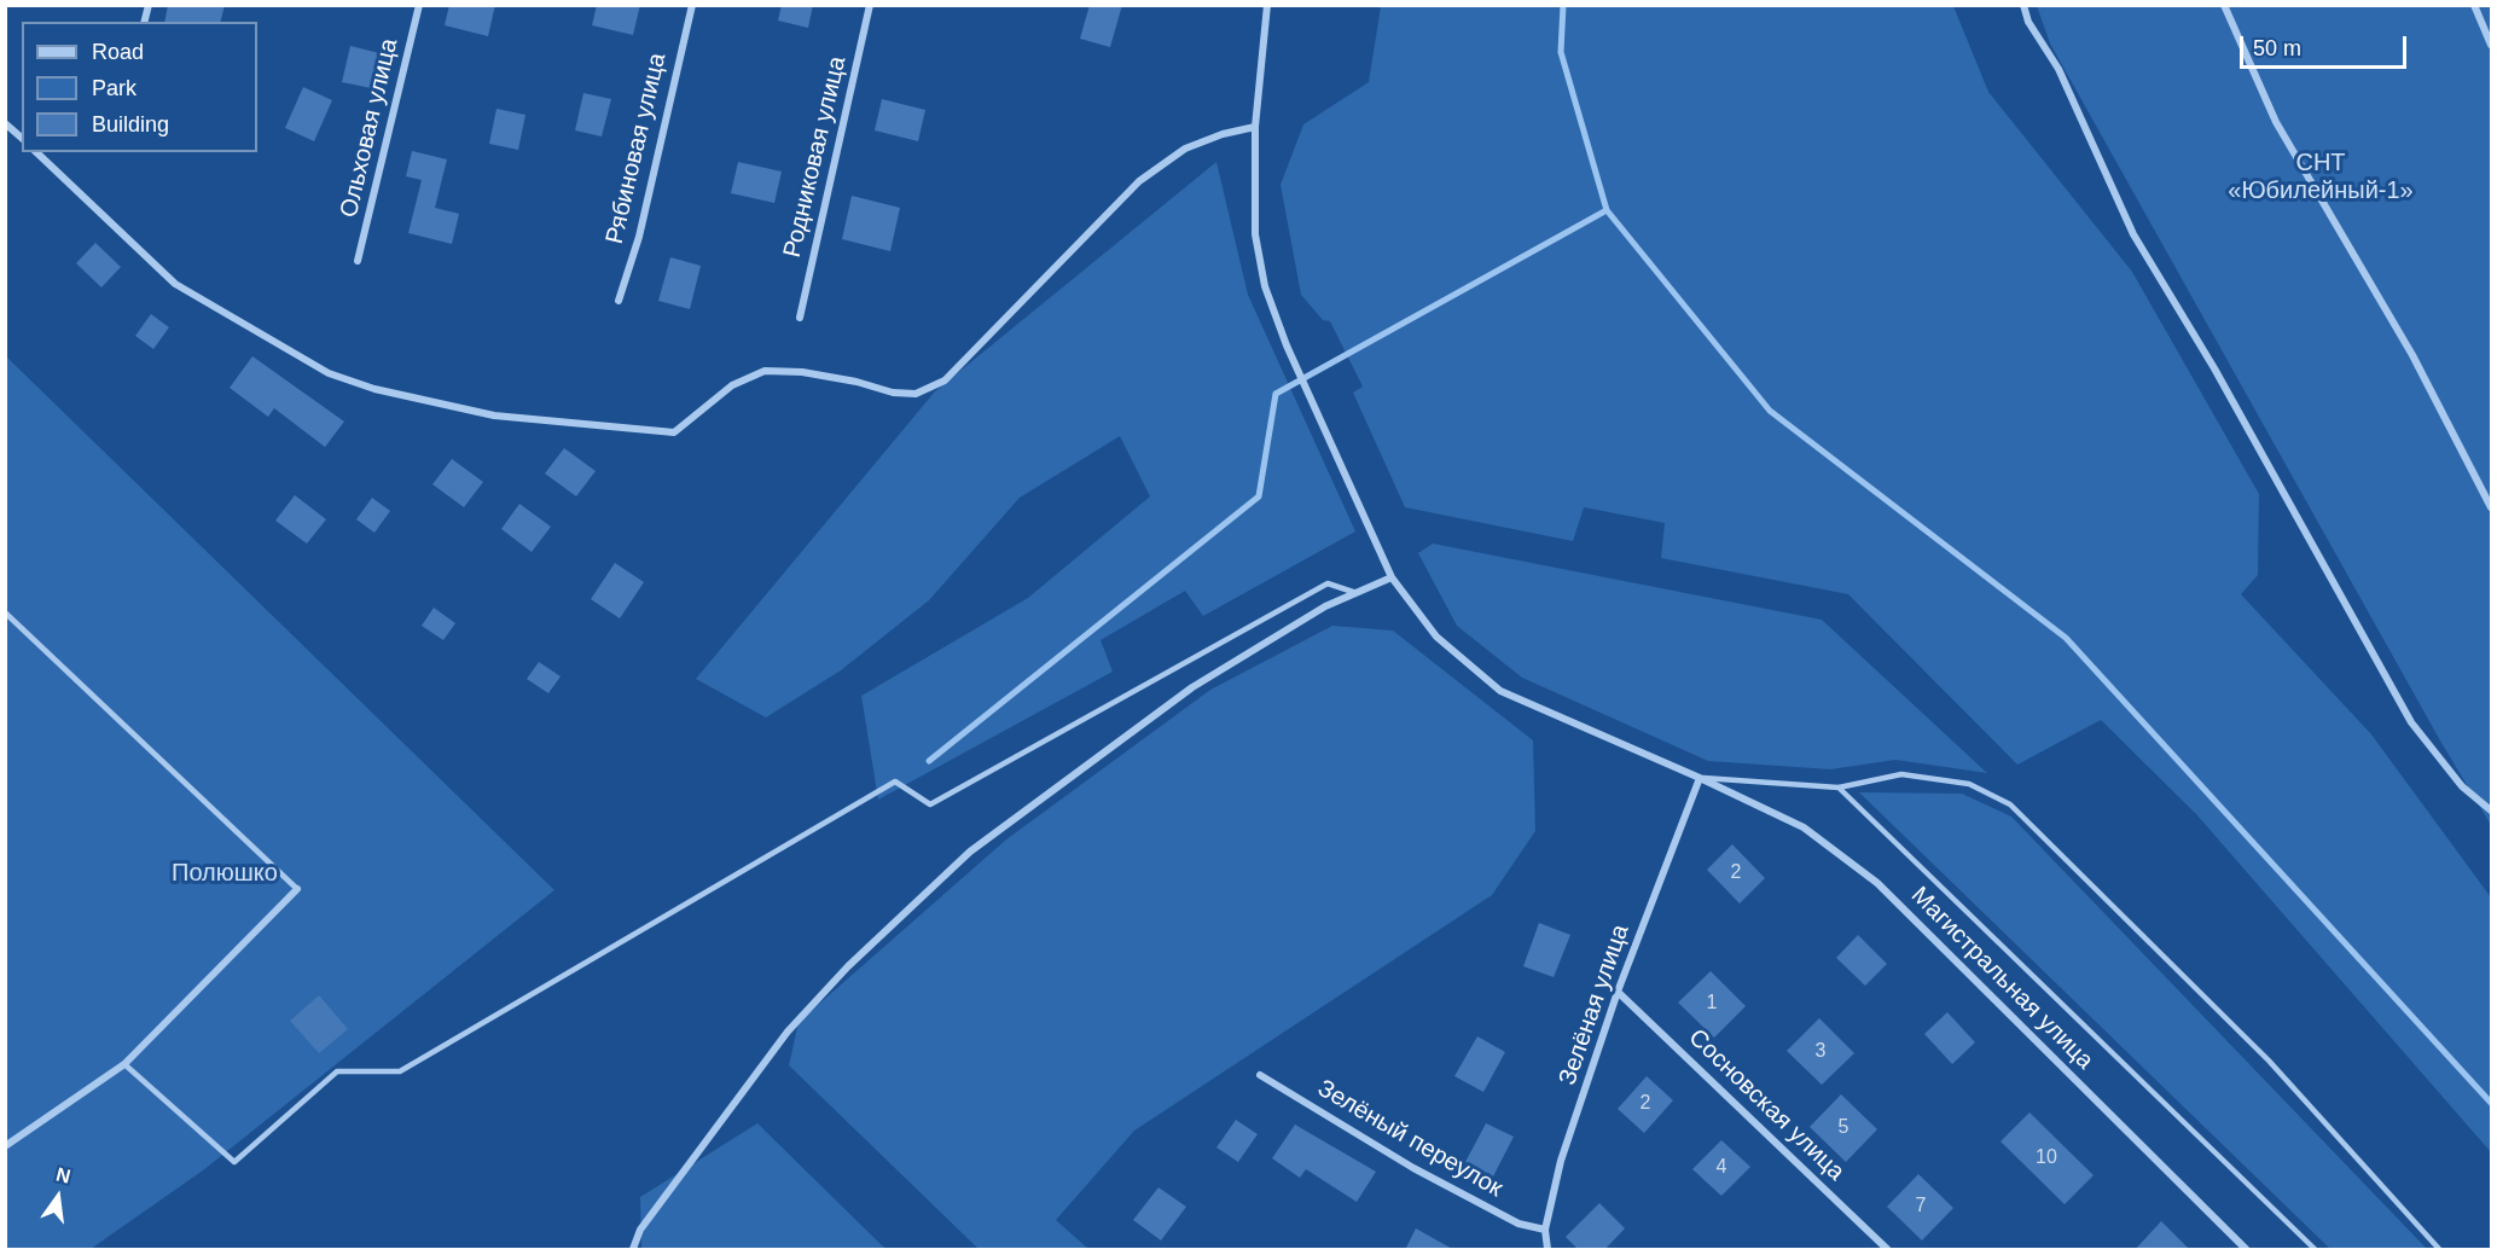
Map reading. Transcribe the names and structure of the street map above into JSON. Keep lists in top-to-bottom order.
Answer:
{
  "streets": {
    "street": [
      "Ольховая улица",
      "Рябиновая улица",
      "Родниковая улица",
      "Магистральная улица",
      "Зелёная улица",
      "Сосновская улица",
      "Зелёный переулок"
    ]
  },
  "crossings": [
    ["Магистральная улица", "Зелёная улица"],
    ["Зелёная улица", "Сосновская улица"],
    ["Зелёная улица", "Зелёный переулок"]
  ],
  "parks": ["СНТ «Юбилейный-1»", "Полюшко"],
  "house_numbers": [
    "2",
    "1",
    "3",
    "2",
    "5",
    "10",
    "4",
    "7"
  ],
  "legend": ["Road", "Park", "Building"],
  "scale_bar": "50 m",
  "north": "top"
}
